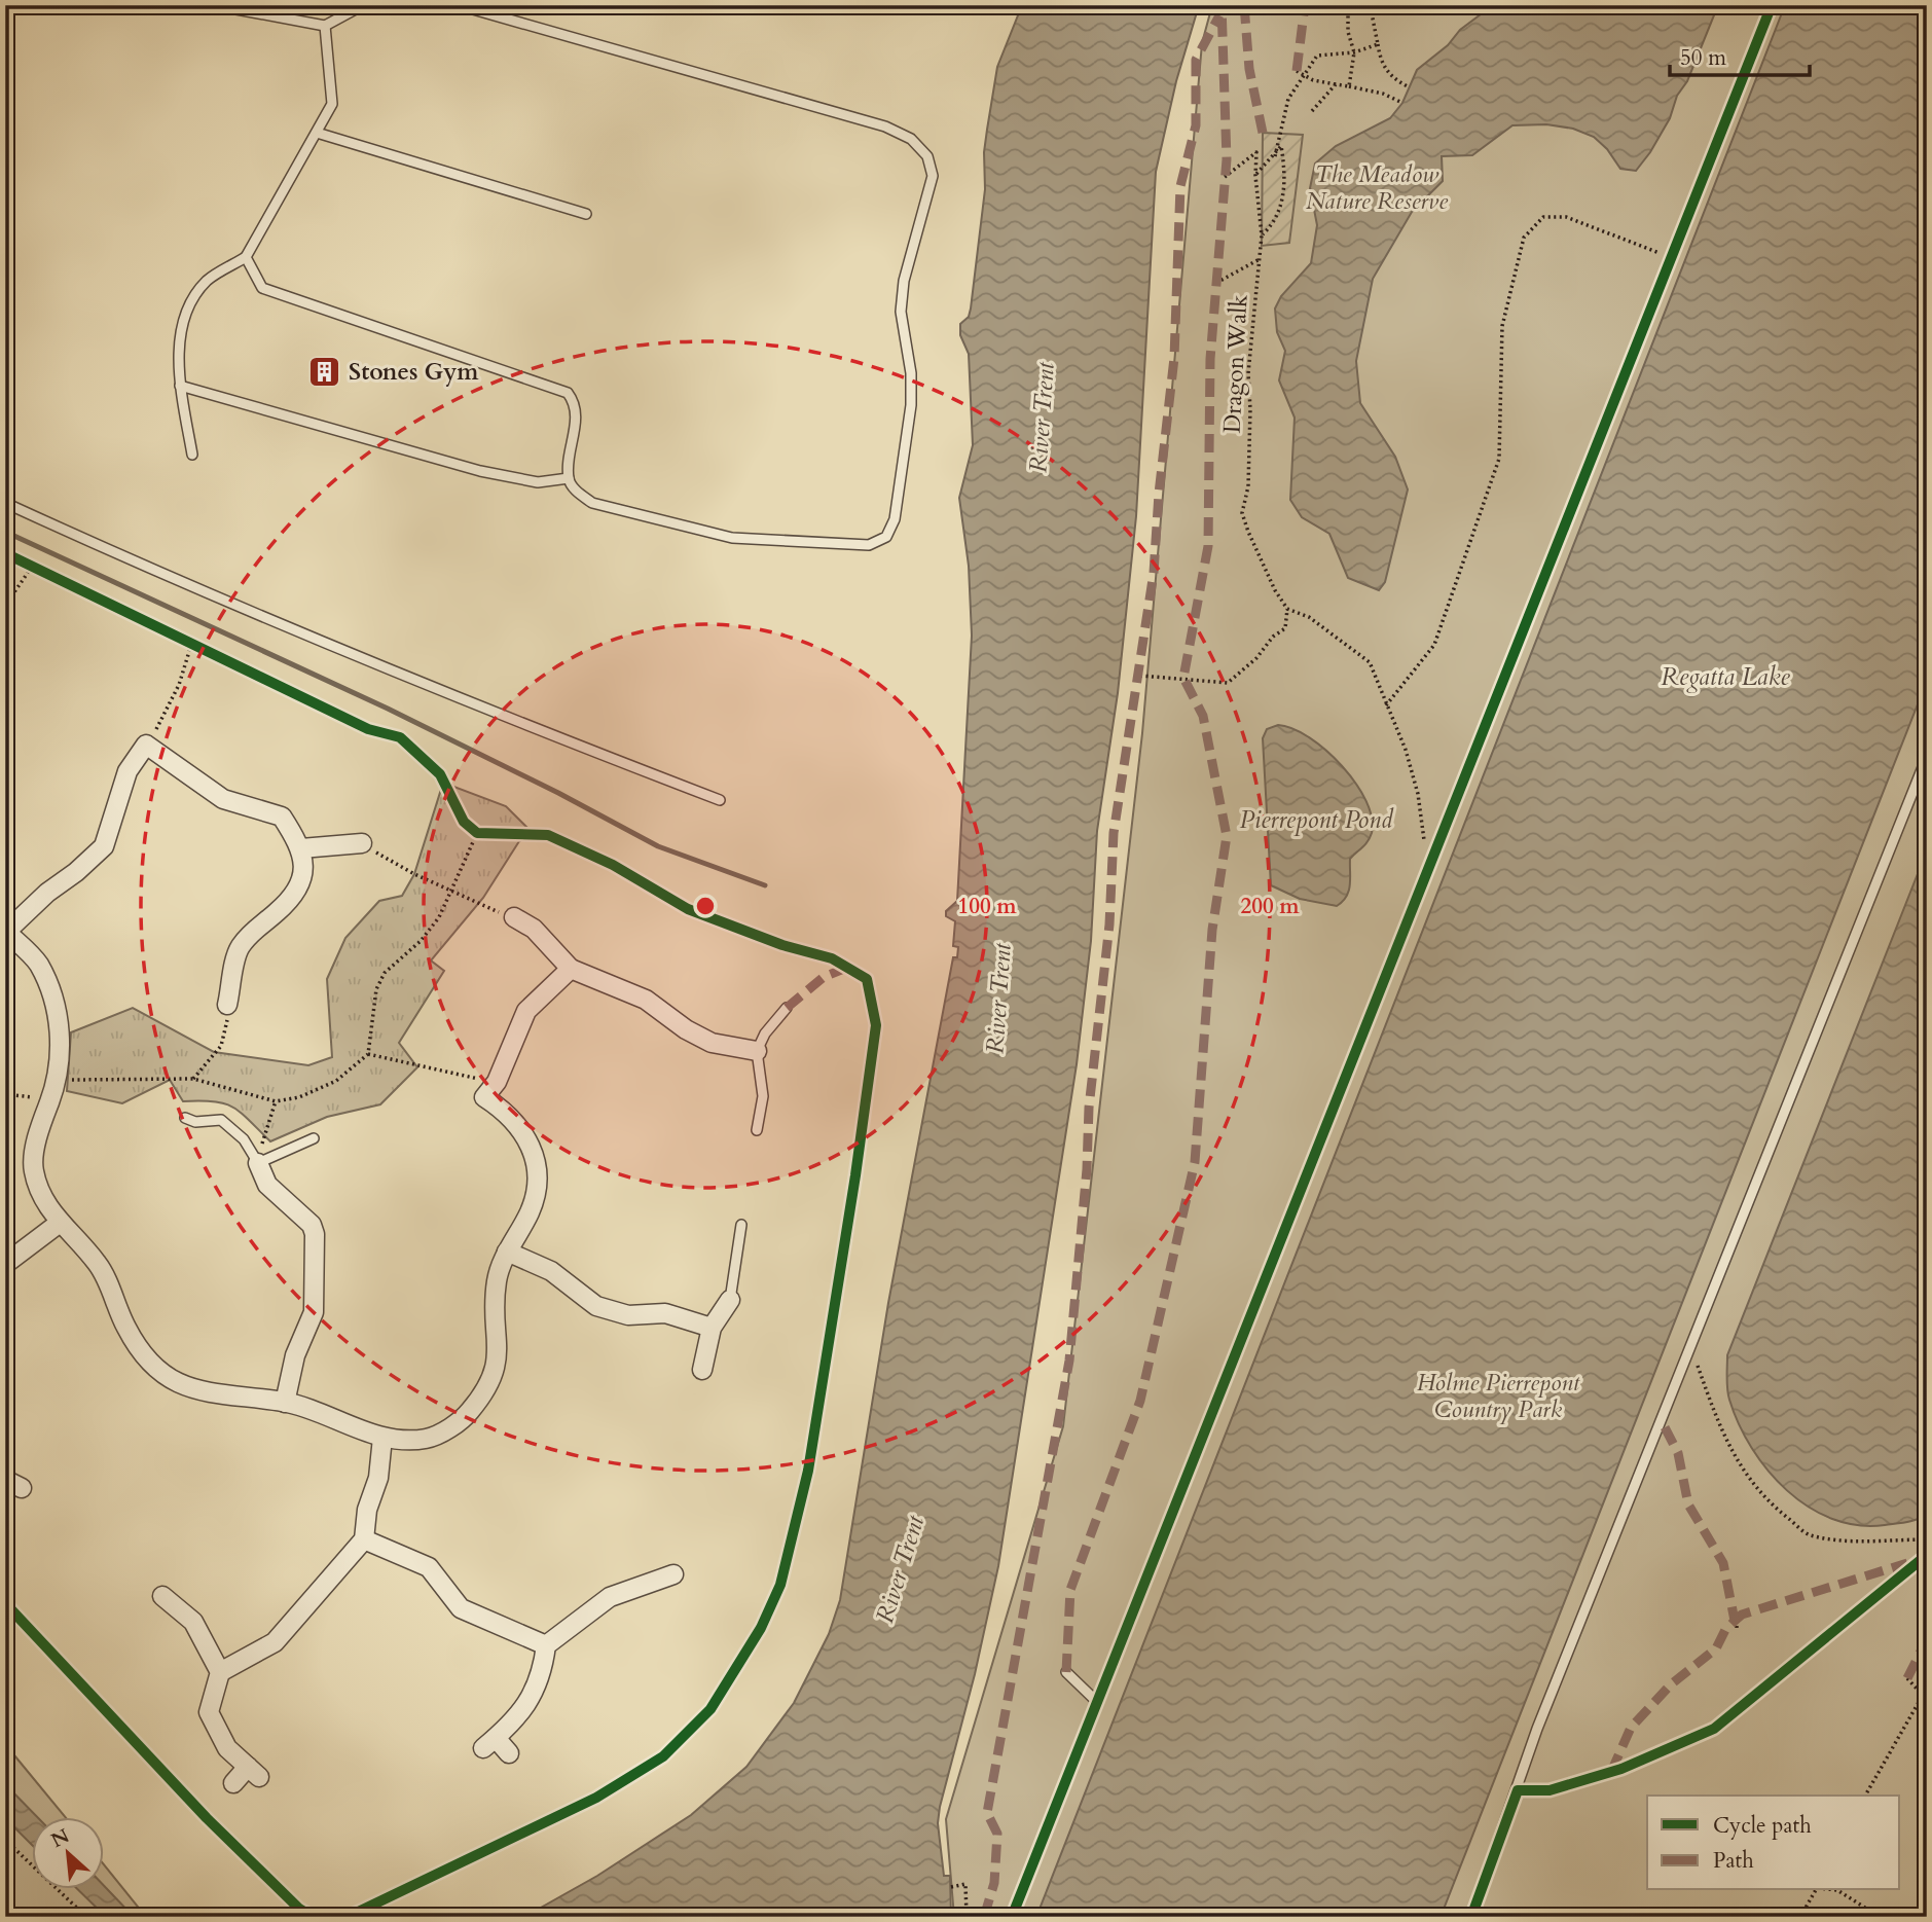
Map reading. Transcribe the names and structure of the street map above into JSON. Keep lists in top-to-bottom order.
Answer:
{
  "streets": {
    "path": ["Dragon Walk"]
  },
  "water": ["River Trent", "Regatta Lake", "Pierrepont Pond"],
  "parks": ["The Meadow Nature Reserve", "Holme Pierrepont Country Park"],
  "places": {
    "building": ["Stones Gym"]
  },
  "legend": ["Cycle path", "Path"],
  "scale_bar": "50 m",
  "north": "top left",
  "rings": ["100 m", "200 m"]
}
